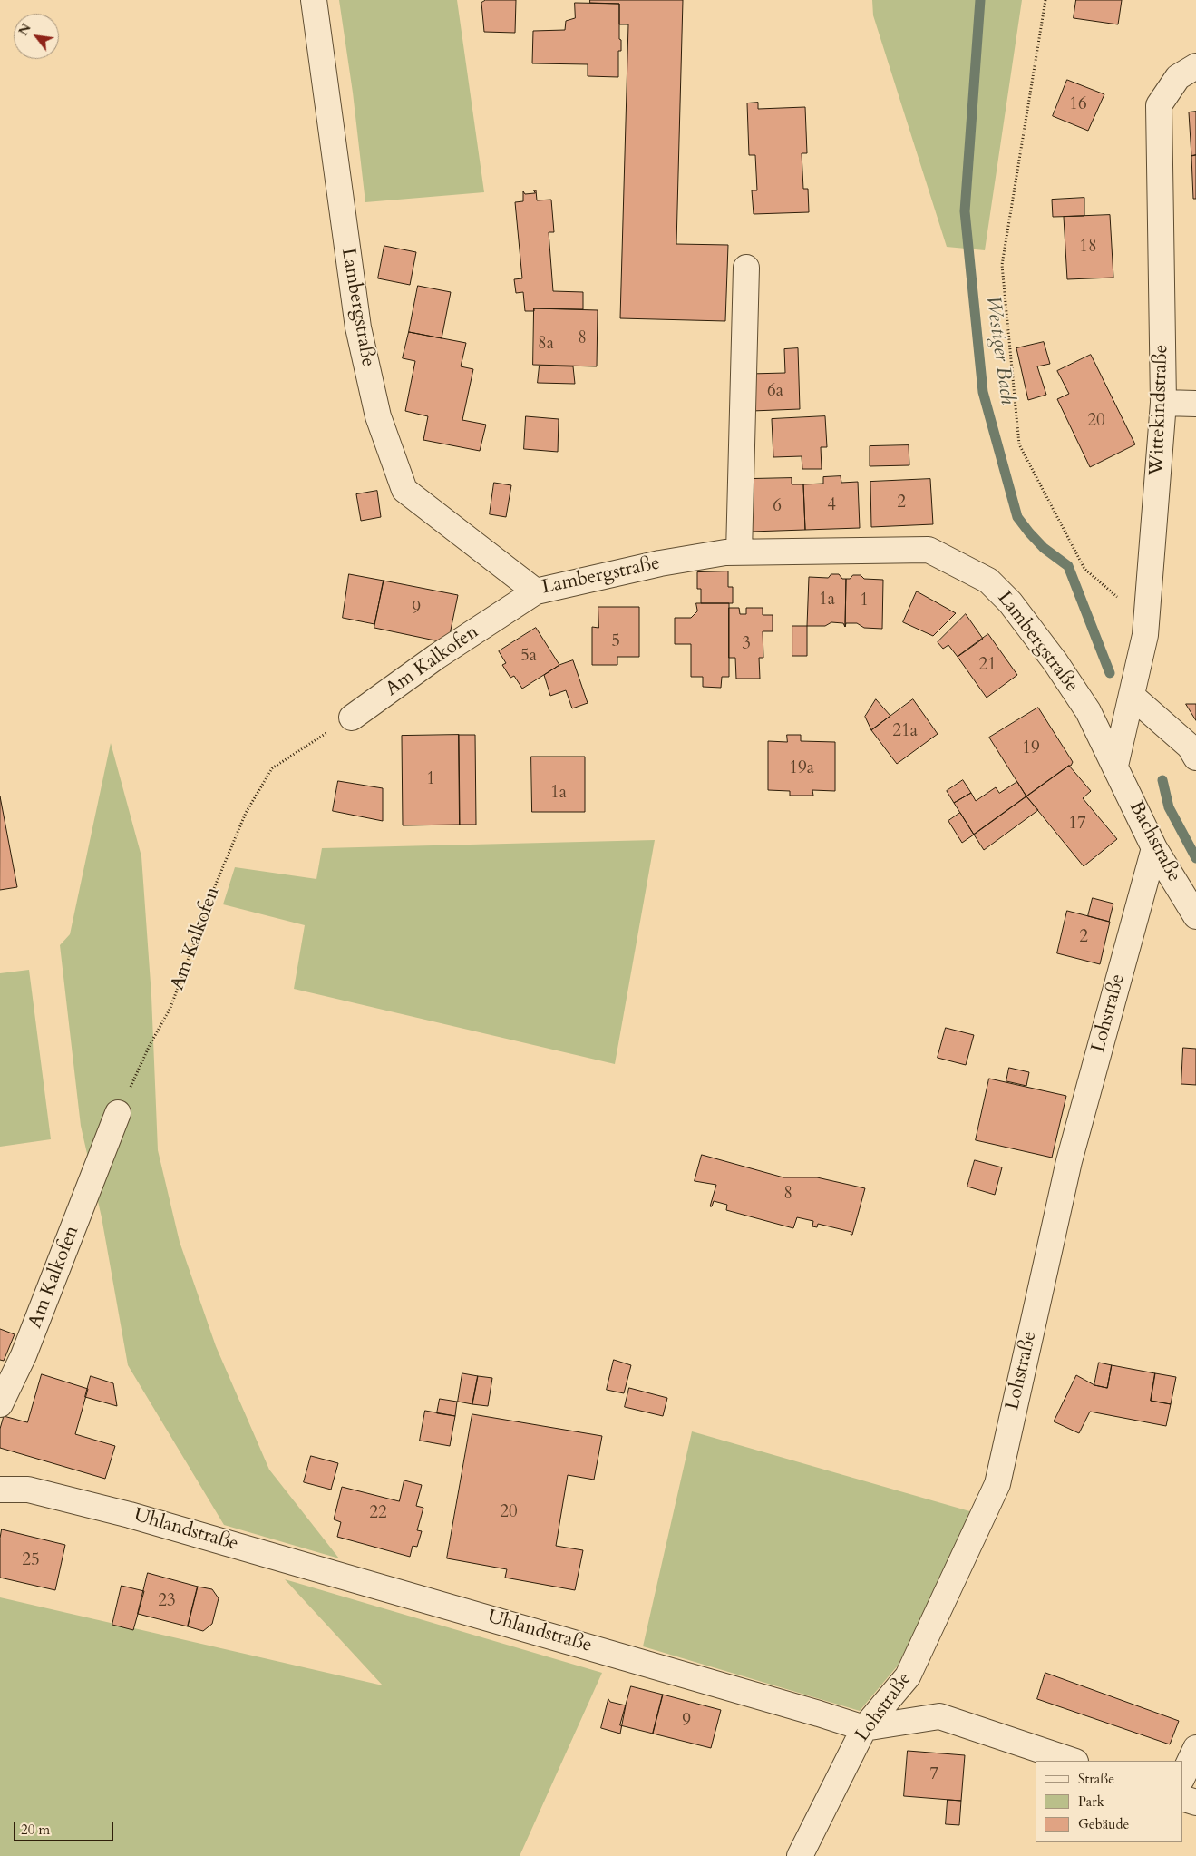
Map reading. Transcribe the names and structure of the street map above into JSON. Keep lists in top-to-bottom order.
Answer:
{
  "streets": {
    "street": [
      "Lambergstraße",
      "Wittekindstraße",
      "Am Kalkofen",
      "Bachstraße",
      "Lohstraße",
      "Uhlandstraße"
    ]
  },
  "crossings": [
    ["Lambergstraße", "Wittekindstraße"],
    ["Lambergstraße", "Am Kalkofen"],
    ["Lambergstraße", "Bachstraße"],
    ["Wittekindstraße", "Bachstraße"],
    ["Bachstraße", "Lohstraße"],
    ["Lohstraße", "Uhlandstraße"]
  ],
  "water": ["Westiger Bach"],
  "house_numbers": [
    "16",
    "18",
    "8",
    "8a",
    "6a",
    "20",
    "2",
    "4",
    "6",
    "1a",
    "1",
    "9",
    "5",
    "3",
    "5a",
    "21",
    "21a",
    "19",
    "19a",
    "1",
    "1a",
    "17",
    "2",
    "8",
    "20",
    "22",
    "25",
    "23",
    "9",
    "7"
  ],
  "legend": ["Straße", "Park", "Gebäude"],
  "scale_bar": "20 m",
  "north": "top left"
}
